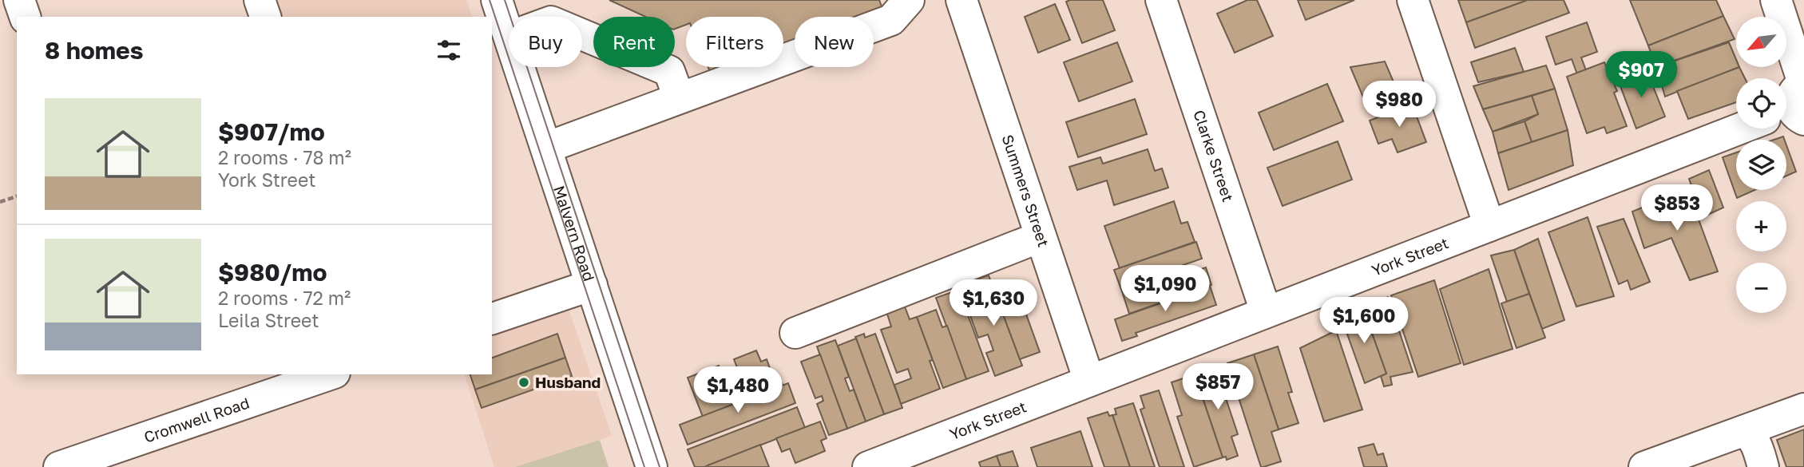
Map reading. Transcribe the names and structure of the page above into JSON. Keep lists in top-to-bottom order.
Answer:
{
  "streets": {
    "street": [
      "Clarke Street",
      "Summers Street",
      "Malvern Road",
      "York Street",
      "Cromwell Road"
    ]
  },
  "crossings": [
    ["Clarke Street", "York Street"],
    ["Summers Street", "York Street"]
  ],
  "places": ["Husband"],
  "north": "bottom left",
  "page": {
    "map_buttons": ["+", "−"],
    "chip": [
      "Buy",
      "Rent",
      "Filters",
      "New"
    ],
    "heading": "8 homes",
    "price": [
      "$907",
      "$980",
      "$853",
      "$1,090",
      "$1,630",
      "$1,600",
      "$857",
      "$1,480"
    ],
    "list": [
      {
        "name": "$907/mo",
        "note": "2 rooms · 78 m² · York Street"
      },
      {
        "name": "$980/mo",
        "note": "2 rooms · 72 m² · Leila Street"
      }
    ]
  }
}
